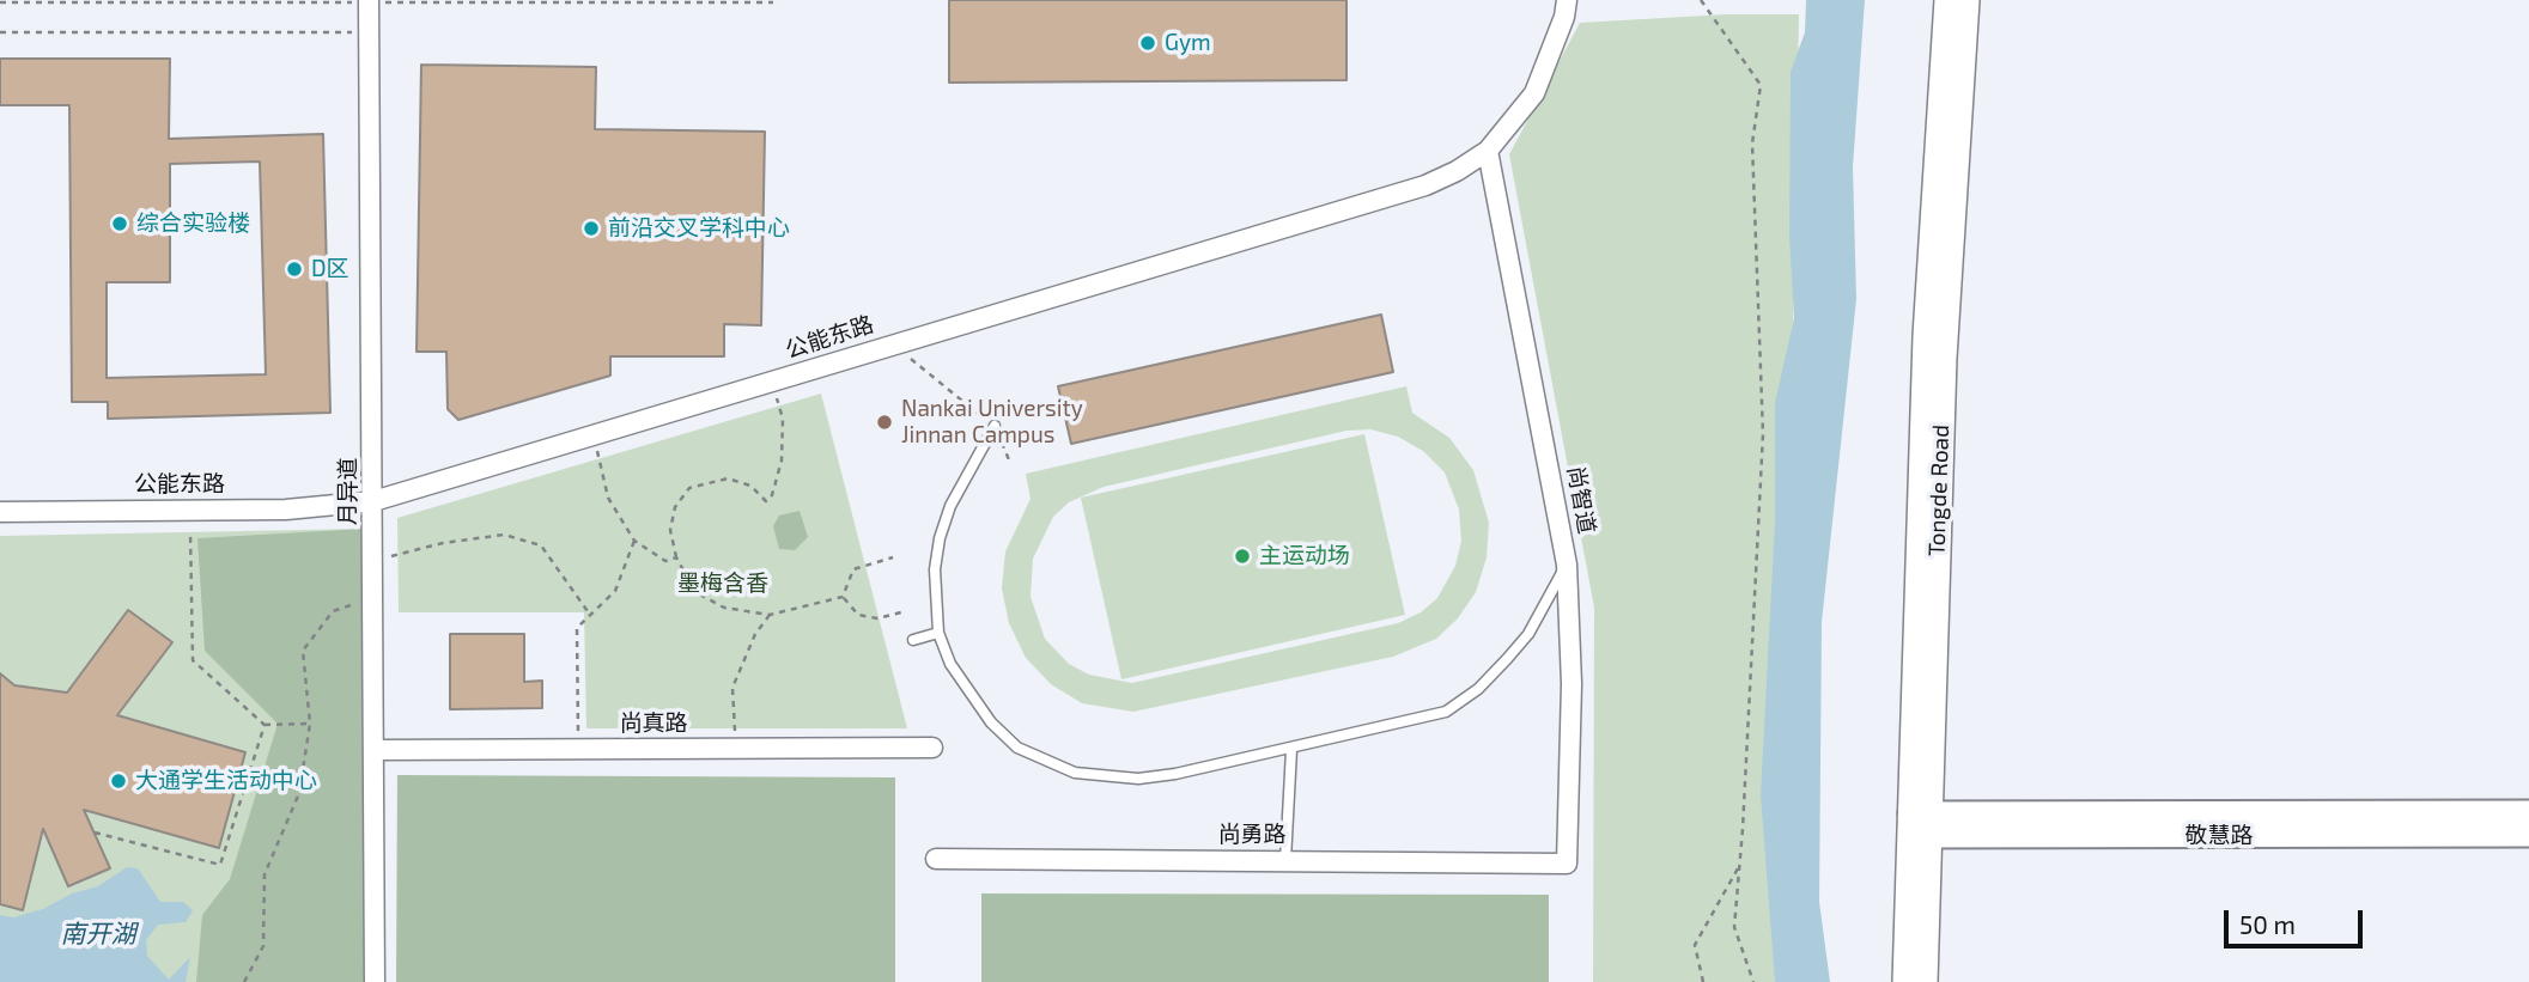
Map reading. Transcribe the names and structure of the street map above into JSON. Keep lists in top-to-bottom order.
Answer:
{
  "streets": {
    "main road": ["Tongde Road"],
    "street": [
      "公能东路",
      "月异道",
      "尚智道",
      "尚真路",
      "尚勇路",
      "敬慧路"
    ]
  },
  "crossings": [
    ["公能东路", "月异道"],
    ["公能东路", "尚智道"],
    ["Tongde Road", "敬慧路"],
    ["月异道", "尚真路"],
    ["尚智道", "尚勇路"]
  ],
  "water": ["南开湖"],
  "parks": ["墨梅含香"],
  "places": [
    "Gym",
    "综合实验楼",
    "前沿交叉学科中心",
    "D区",
    "Nankai University Jinnan Campus",
    "主运动场",
    "大通学生活动中心"
  ],
  "scale_bar": "50 m"
}
